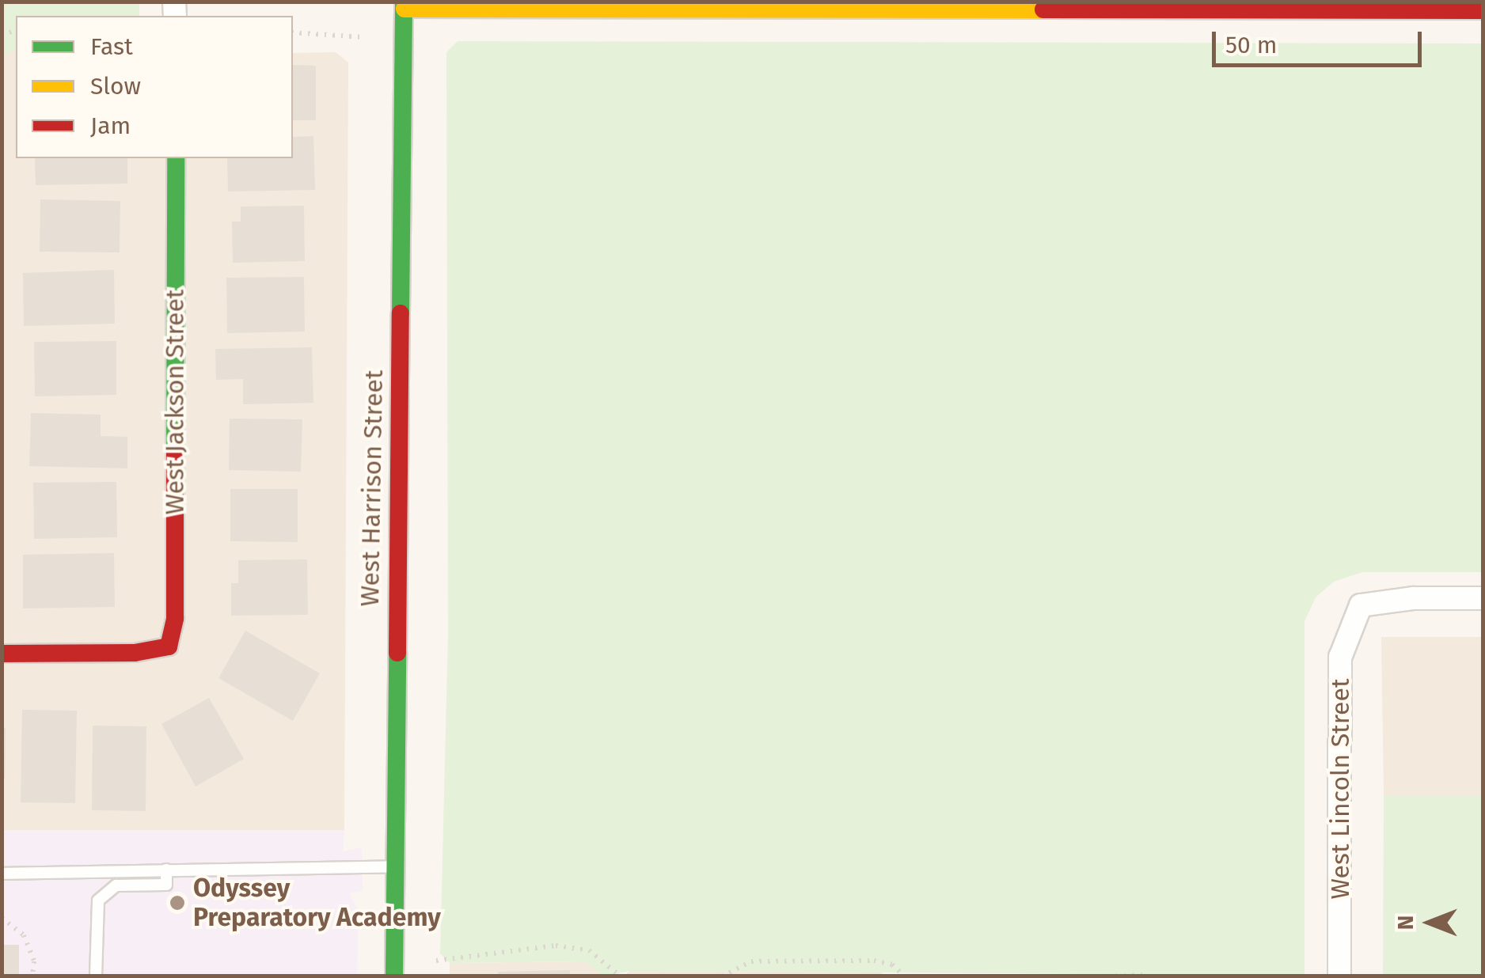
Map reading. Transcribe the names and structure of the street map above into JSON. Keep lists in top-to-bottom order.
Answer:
{
  "streets": {
    "street": ["West Jackson Street", "West Harrison Street", "West Lincoln Street"]
  },
  "places": ["Odyssey Preparatory Academy"],
  "legend": ["Fast", "Slow", "Jam"],
  "scale_bar": "50 m",
  "north": "left"
}
